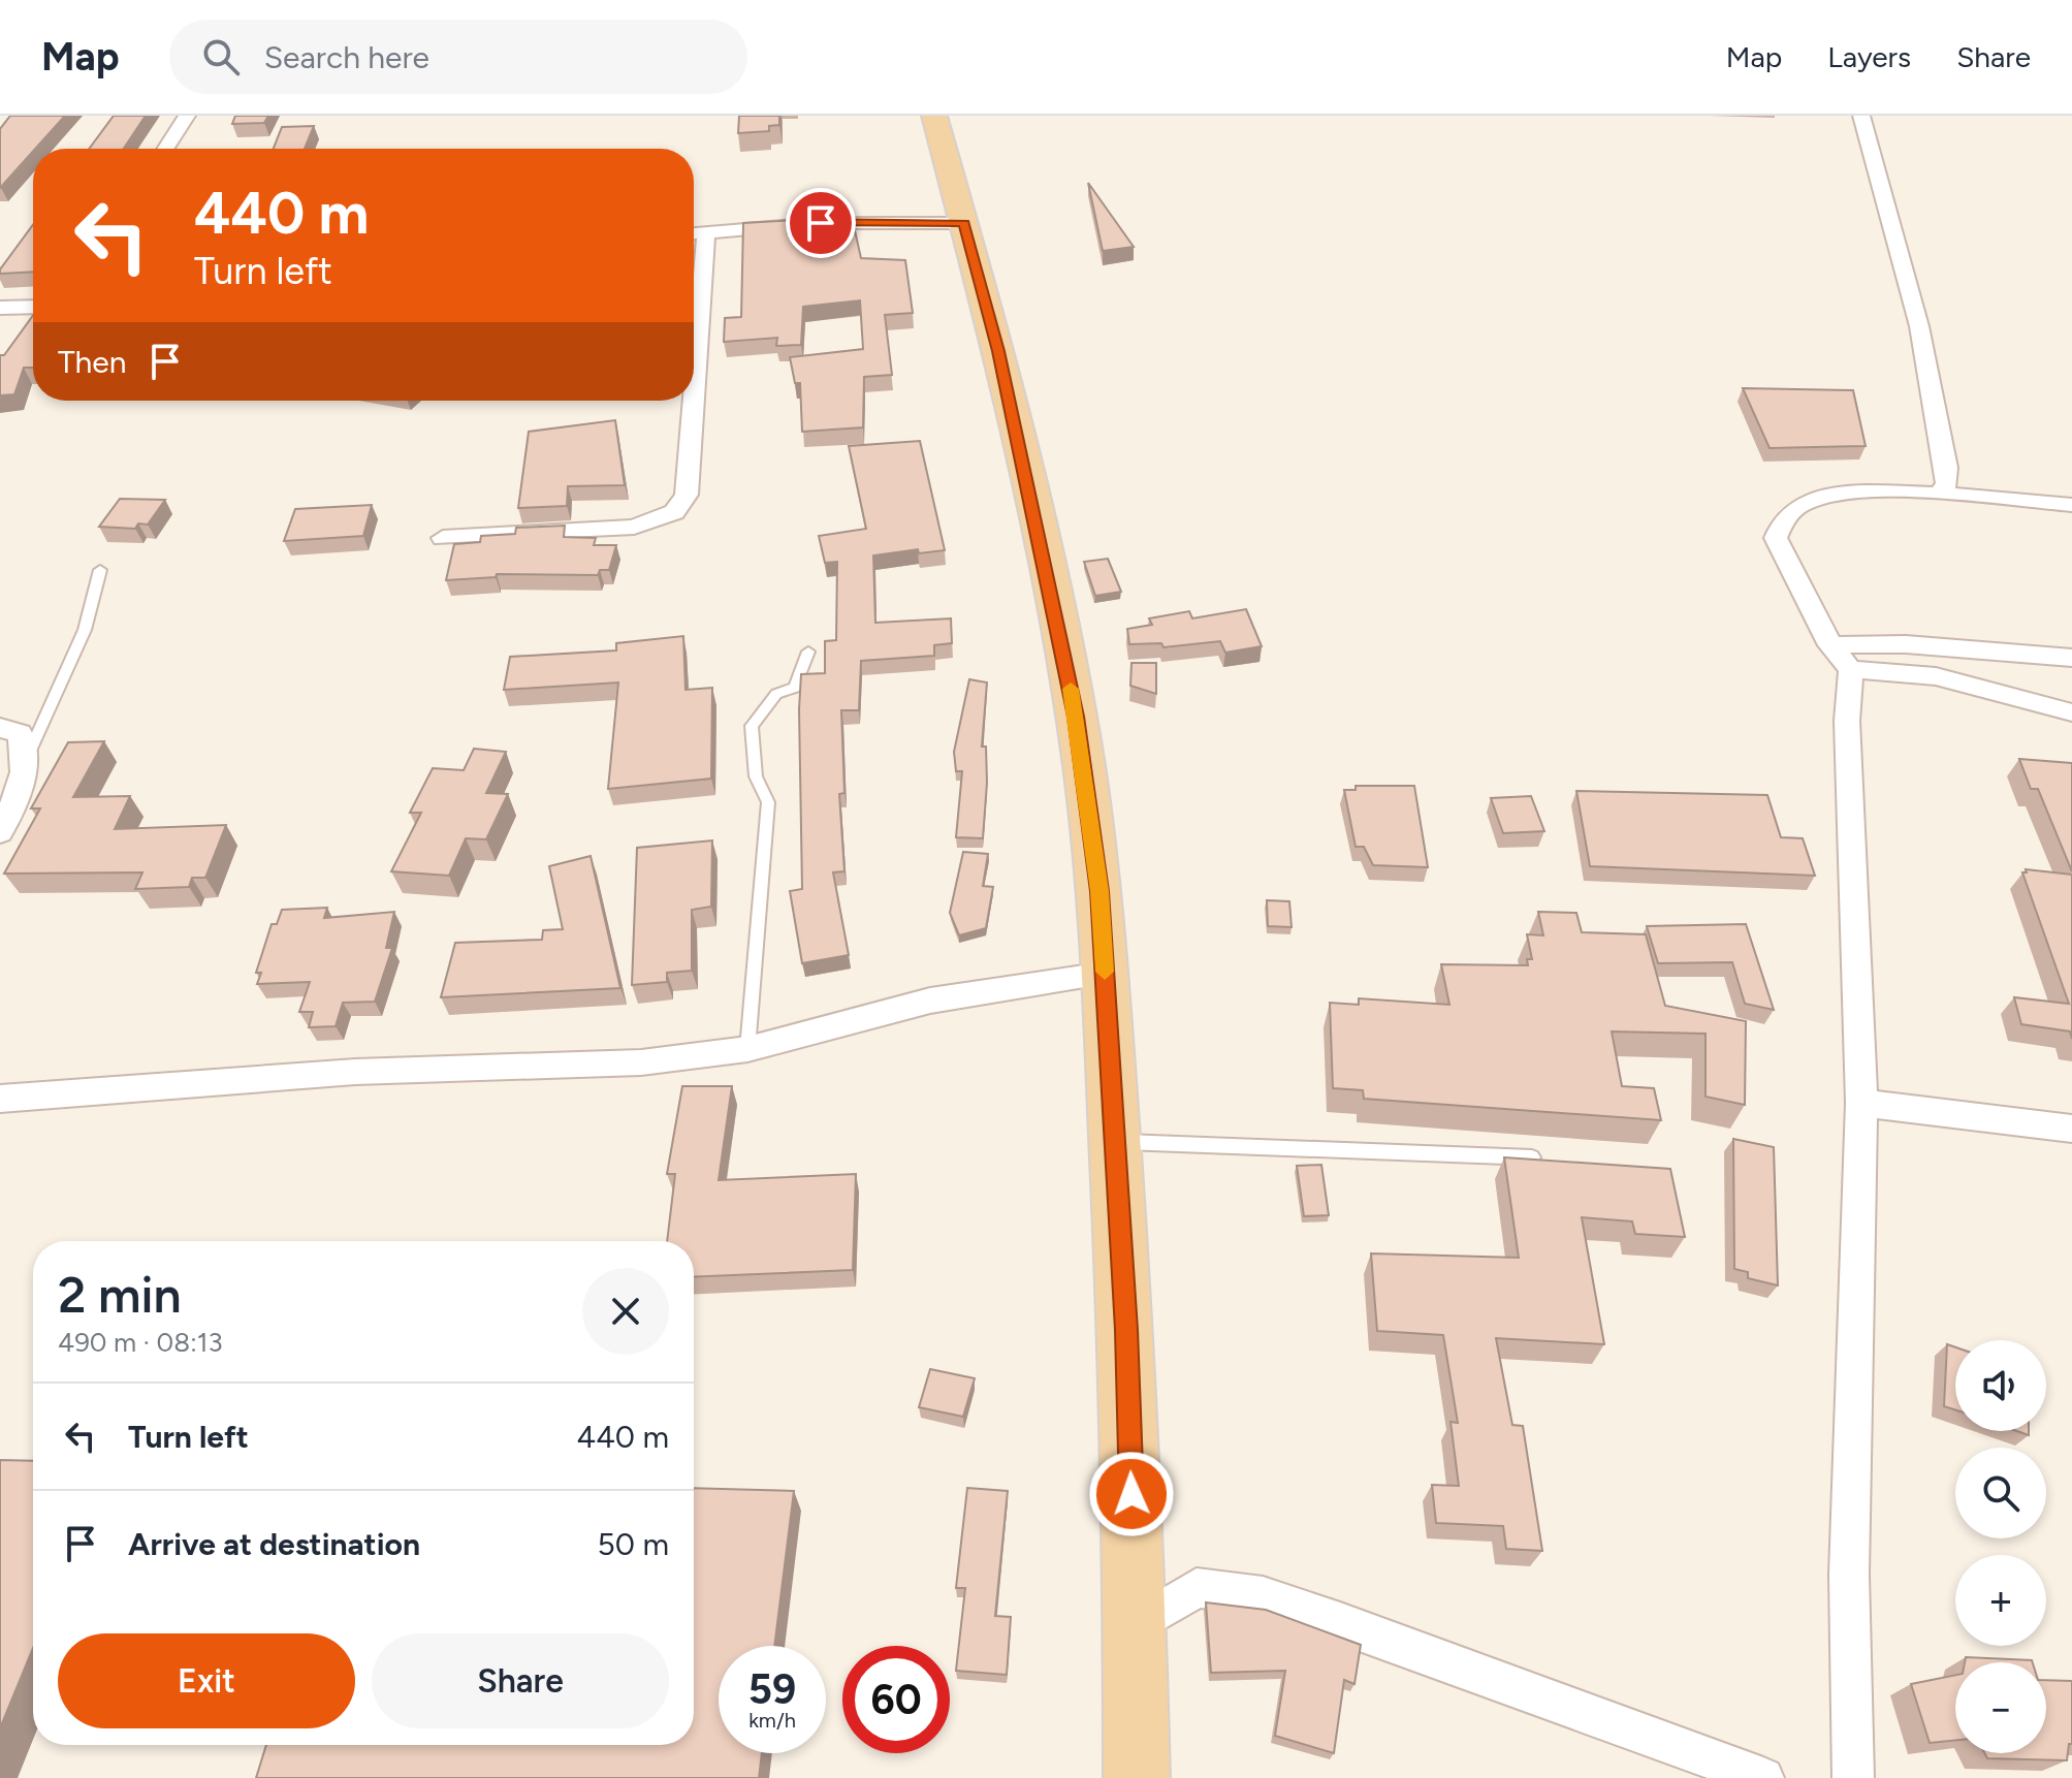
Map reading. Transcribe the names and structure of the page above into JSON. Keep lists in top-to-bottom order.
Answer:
{
  "page": {
    "header": "Map",
    "search": "Search here",
    "nav": ["Map", "Layers", "Share"],
    "turn": ["440 m", "Turn left"],
    "then": "Then",
    "heading": ["2 min", "490 m · 08:13"],
    "map_buttons": ["+", "−"],
    "list": [
      {
        "name": "Turn left",
        "value": "440 m"
      },
      {
        "name": "Arrive at destination",
        "value": "50 m"
      }
    ],
    "buttons": ["Exit", "Share"],
    "speed": "59 km/h",
    "limit": "60"
  }
}
